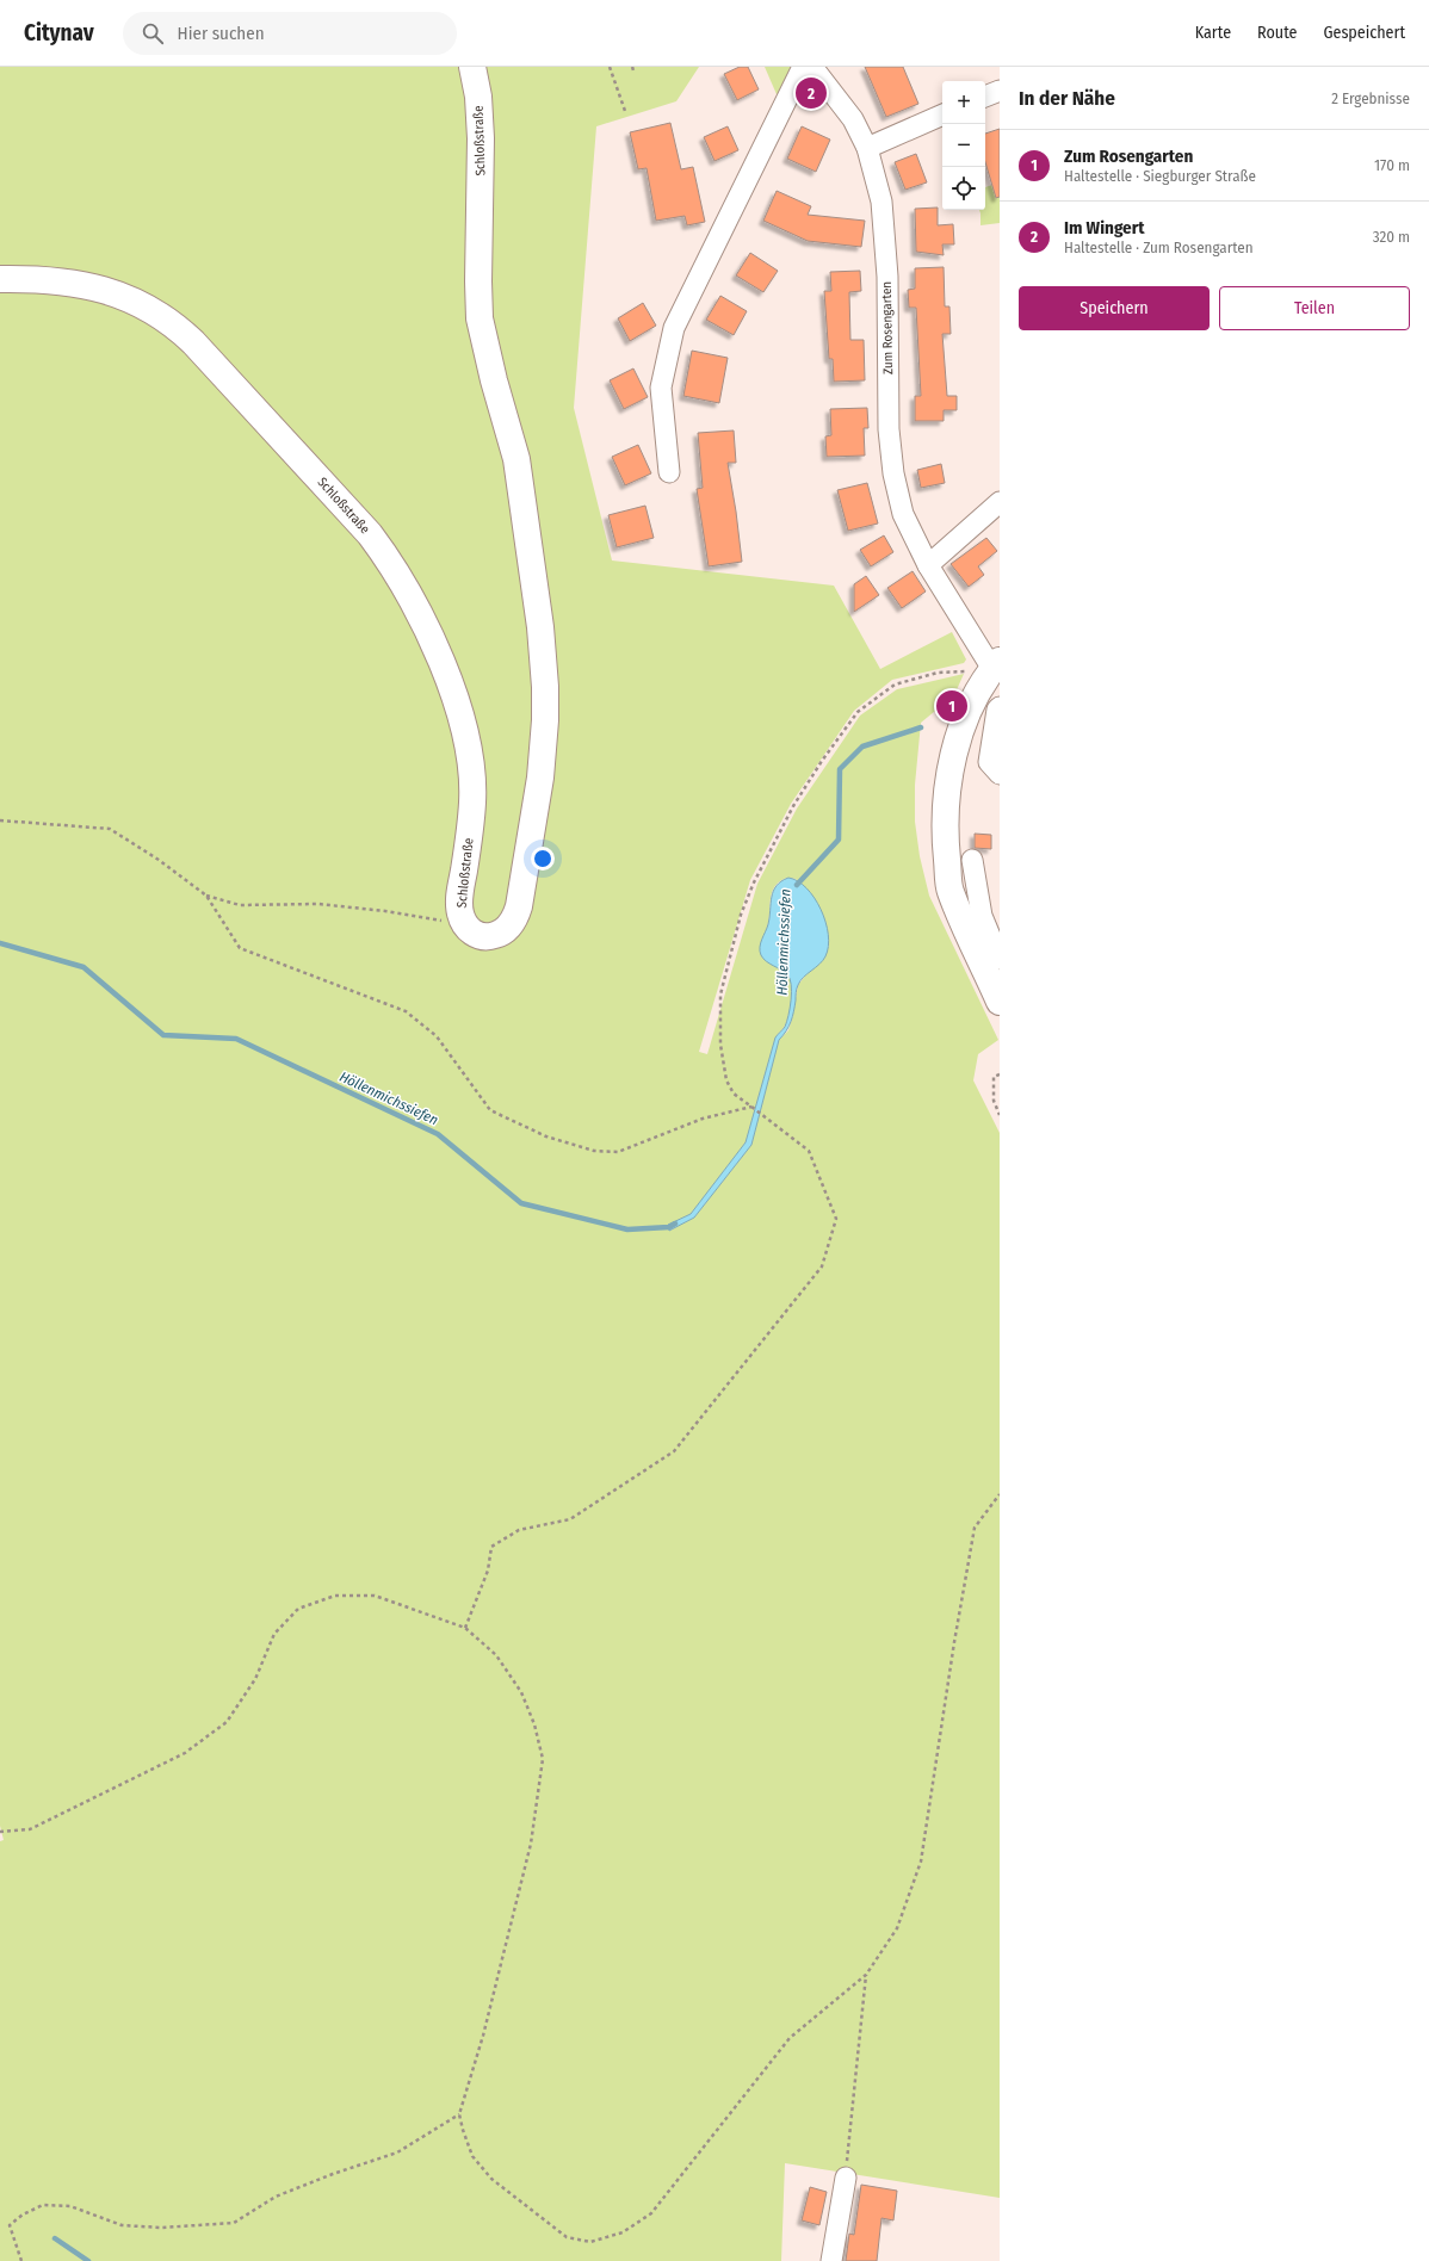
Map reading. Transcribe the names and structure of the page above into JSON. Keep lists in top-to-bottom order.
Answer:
{
  "streets": {
    "main road": ["Schloßstraße"],
    "street": ["Zum Rosengarten"]
  },
  "water": ["Höllenmichssiefen"],
  "page": {
    "header": "Citynav",
    "search": "Hier suchen",
    "nav": ["Karte", "Route", "Gespeichert"],
    "heading": ["In der Nähe", "2 Ergebnisse"],
    "pins": ["2", "1"],
    "map_buttons": ["+", "−"],
    "list": [
      {
        "mark": "1",
        "name": "Zum Rosengarten",
        "note": "Haltestelle · Siegburger Straße",
        "value": "170 m"
      },
      {
        "mark": "2",
        "name": "Im Wingert",
        "note": "Haltestelle · Zum Rosengarten",
        "value": "320 m"
      }
    ],
    "buttons": ["Speichern", "Teilen"]
  }
}
